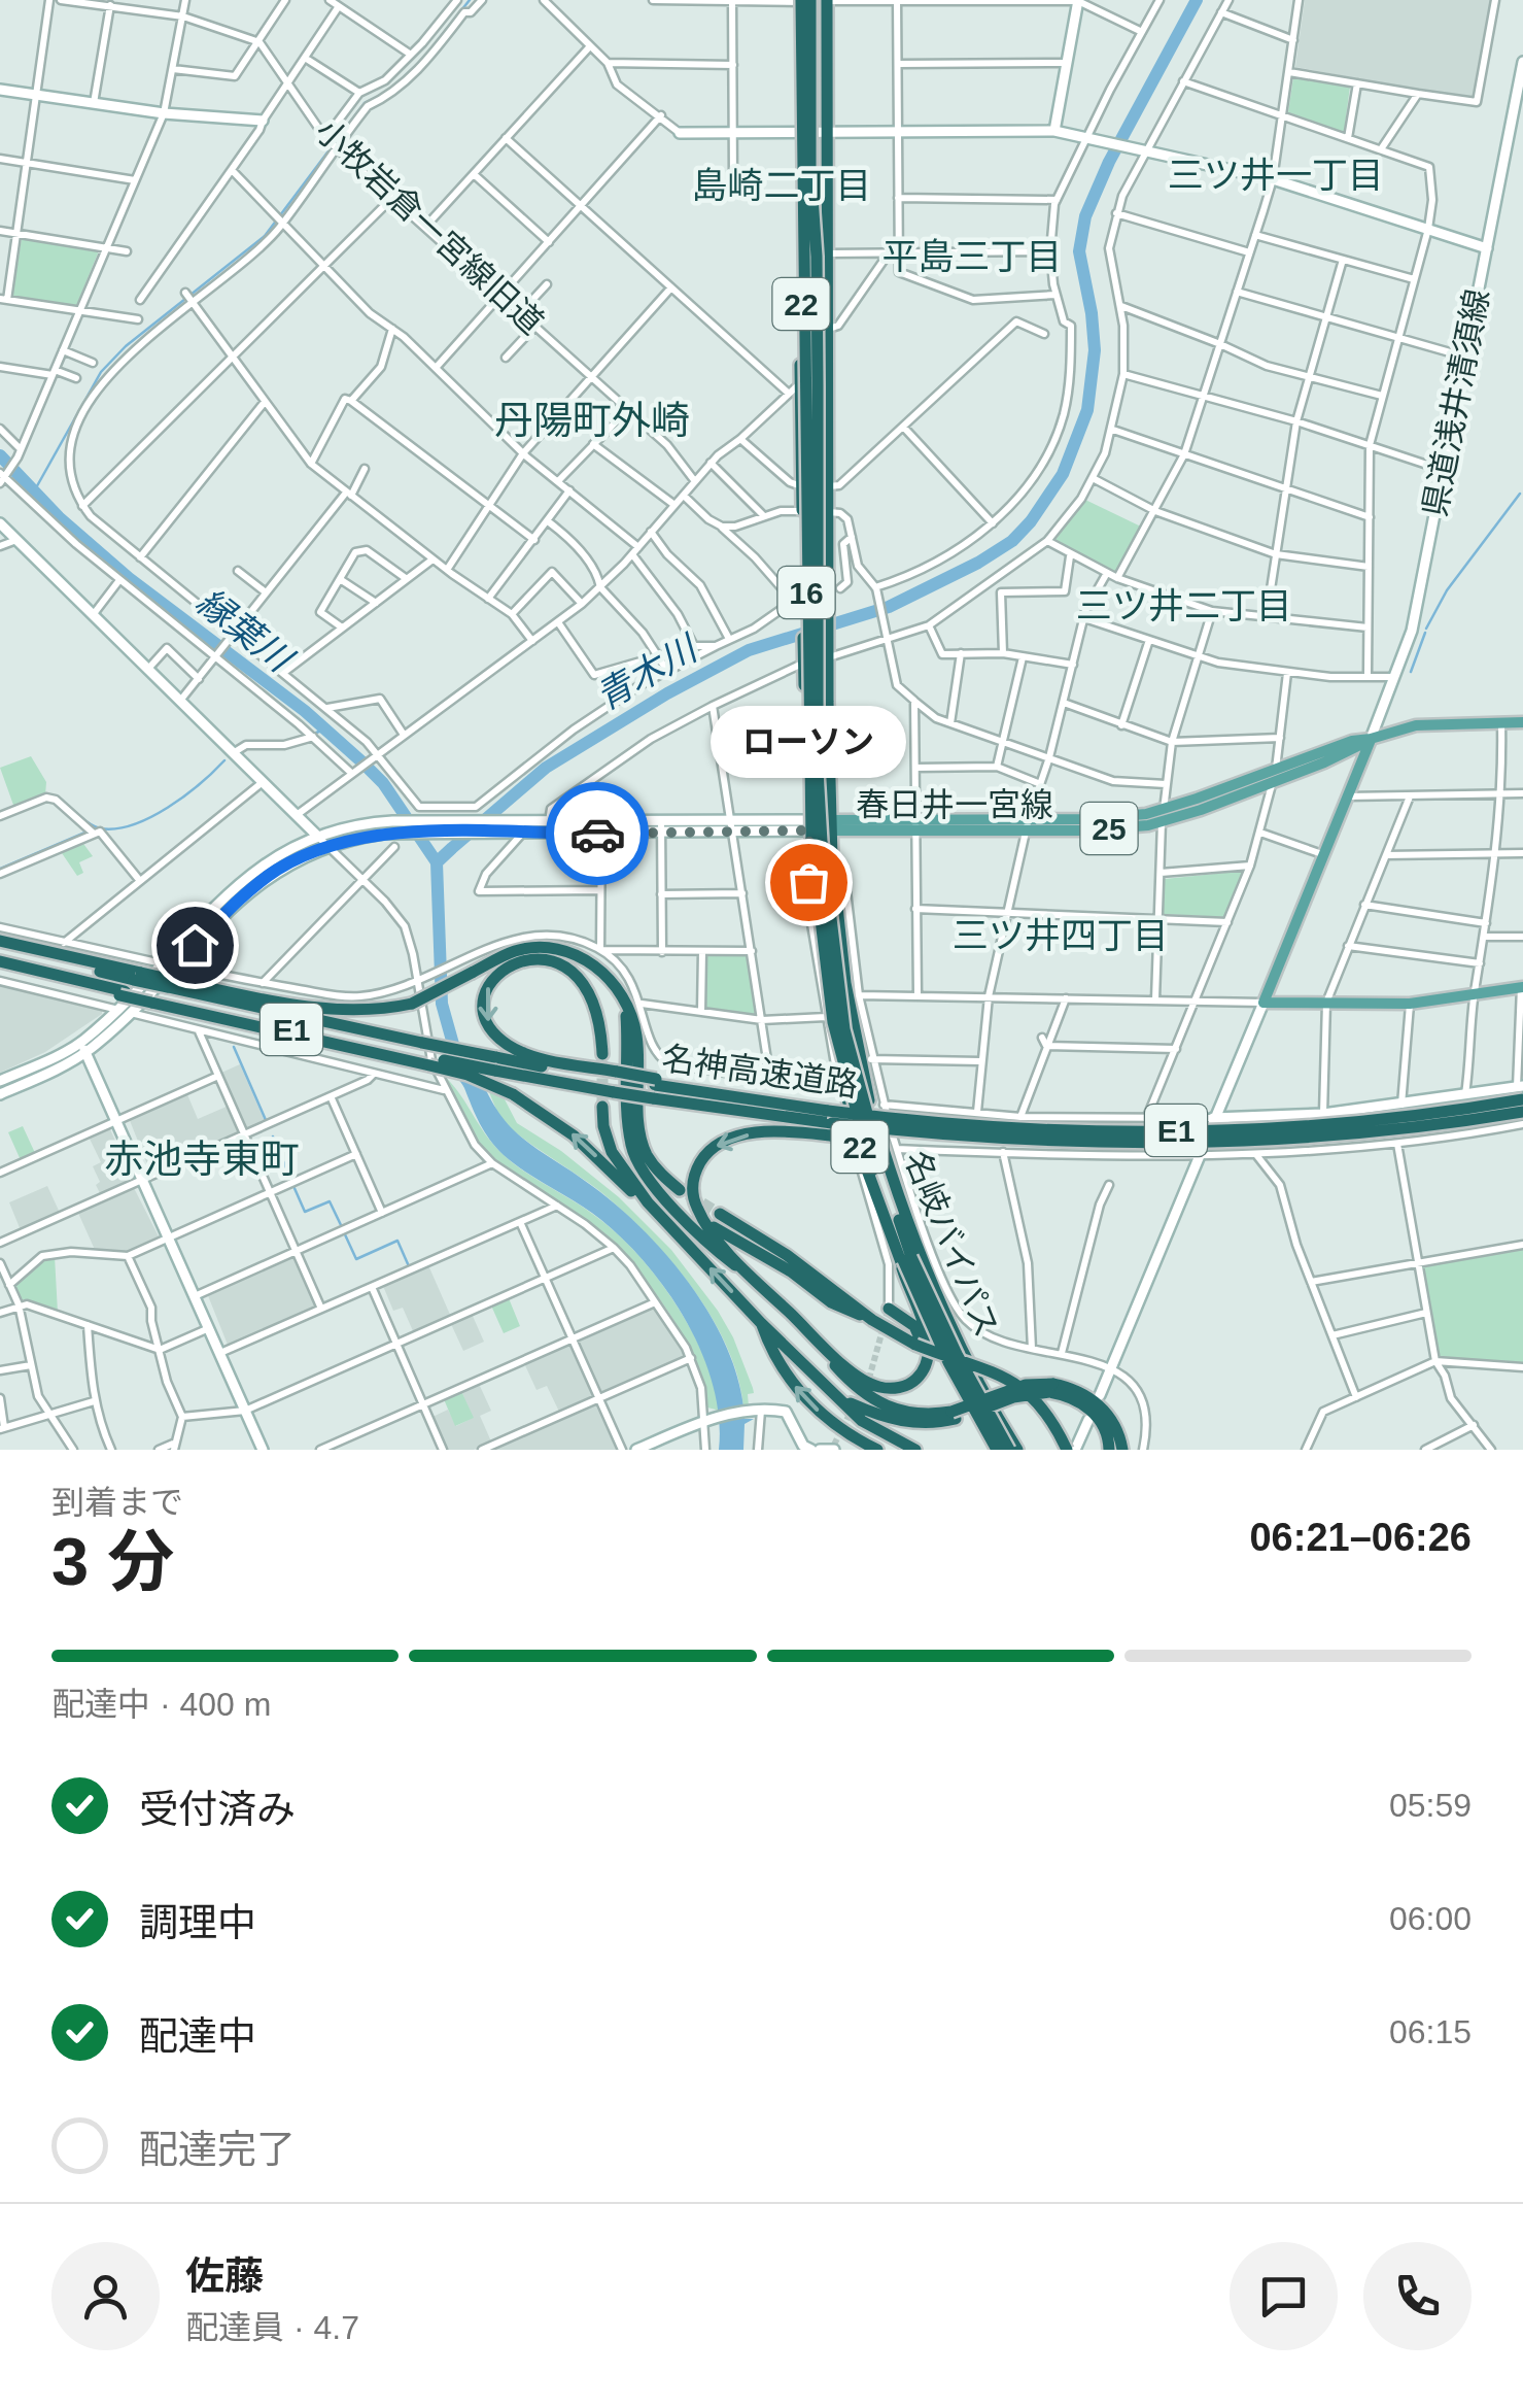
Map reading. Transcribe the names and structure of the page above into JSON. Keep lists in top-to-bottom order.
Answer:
{
  "streets": {
    "highway": [
      "22",
      "16",
      "E1",
      "名神高速道路",
      "名岐バイパス"
    ],
    "main road": [
      "小牧岩倉一宮線旧道",
      "県道浅井清須線",
      "春日井一宮線",
      "25"
    ]
  },
  "crossings": [
    ["県道浅井清須線", "春日井一宮線"],
    ["16", "名岐バイパス"],
    ["春日井一宮線", "名岐バイパス"],
    ["E1", "名神高速道路"]
  ],
  "districts": [
    "三ツ井一丁目",
    "島崎二丁目",
    "平島三丁目",
    "丹陽町外崎",
    "三ツ井二丁目",
    "三ツ井四丁目",
    "赤池寺東町"
  ],
  "water": ["縁葉川", "青木川"],
  "places": ["ローソン"],
  "page": {
    "bubble": "ローソン",
    "heading": ["3 分", "到着まで", "06:21–06:26"],
    "panel": ["佐藤", "配達員 · 4.7"],
    "bar": "配達中 · 400 m",
    "list": [
      ["受付済み", "05:59"],
      ["調理中", "06:00"],
      ["配達中", "06:15"],
      "配達完了"
    ]
  }
}
